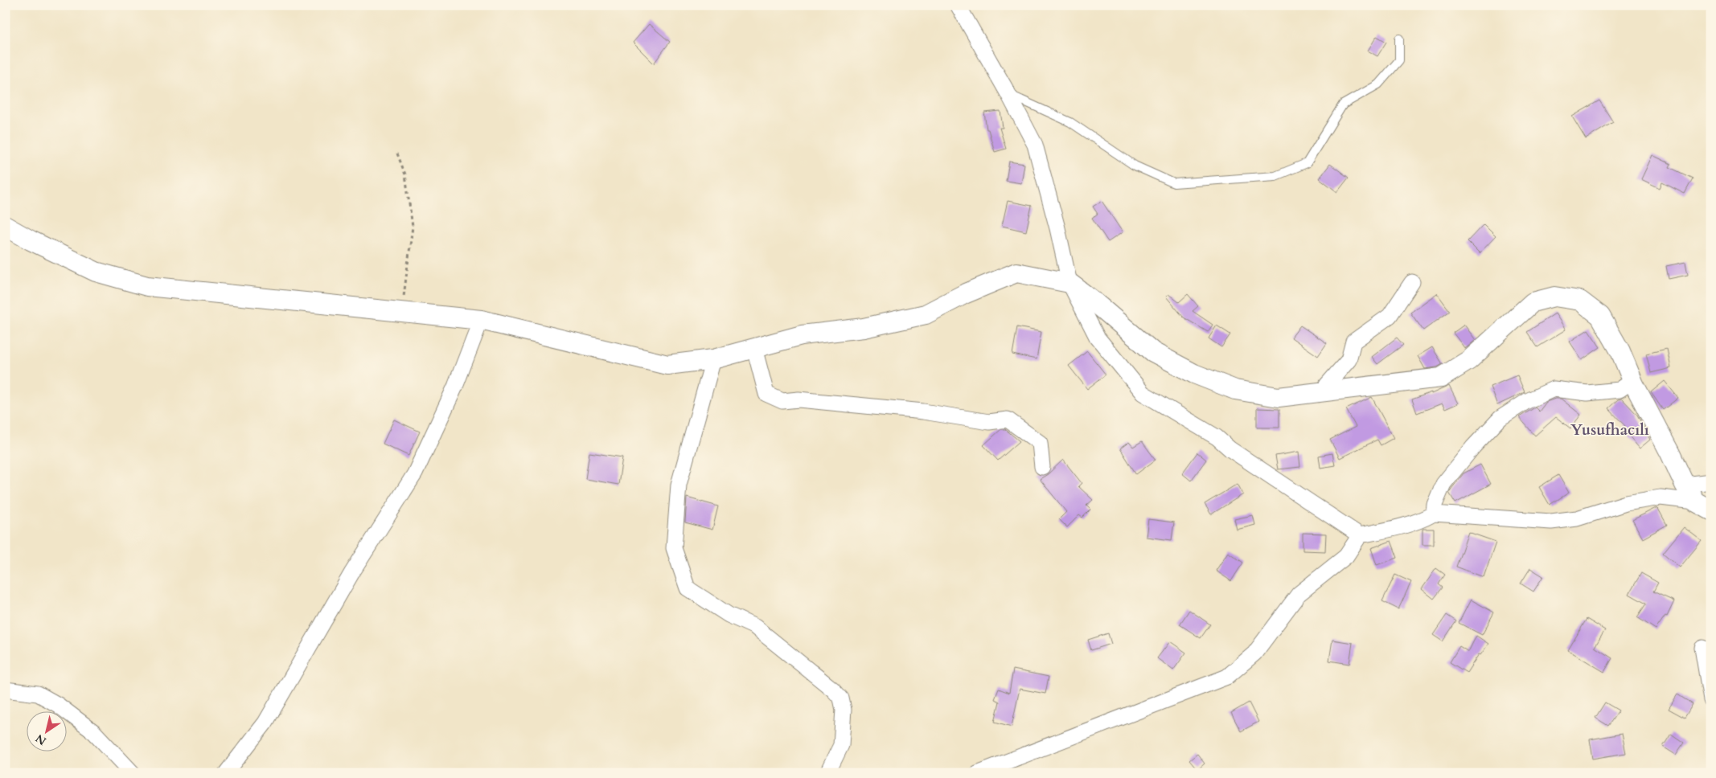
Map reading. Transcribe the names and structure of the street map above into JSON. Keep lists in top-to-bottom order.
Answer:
{
  "districts": ["Yusufhacılı"],
  "north": "bottom left"
}
